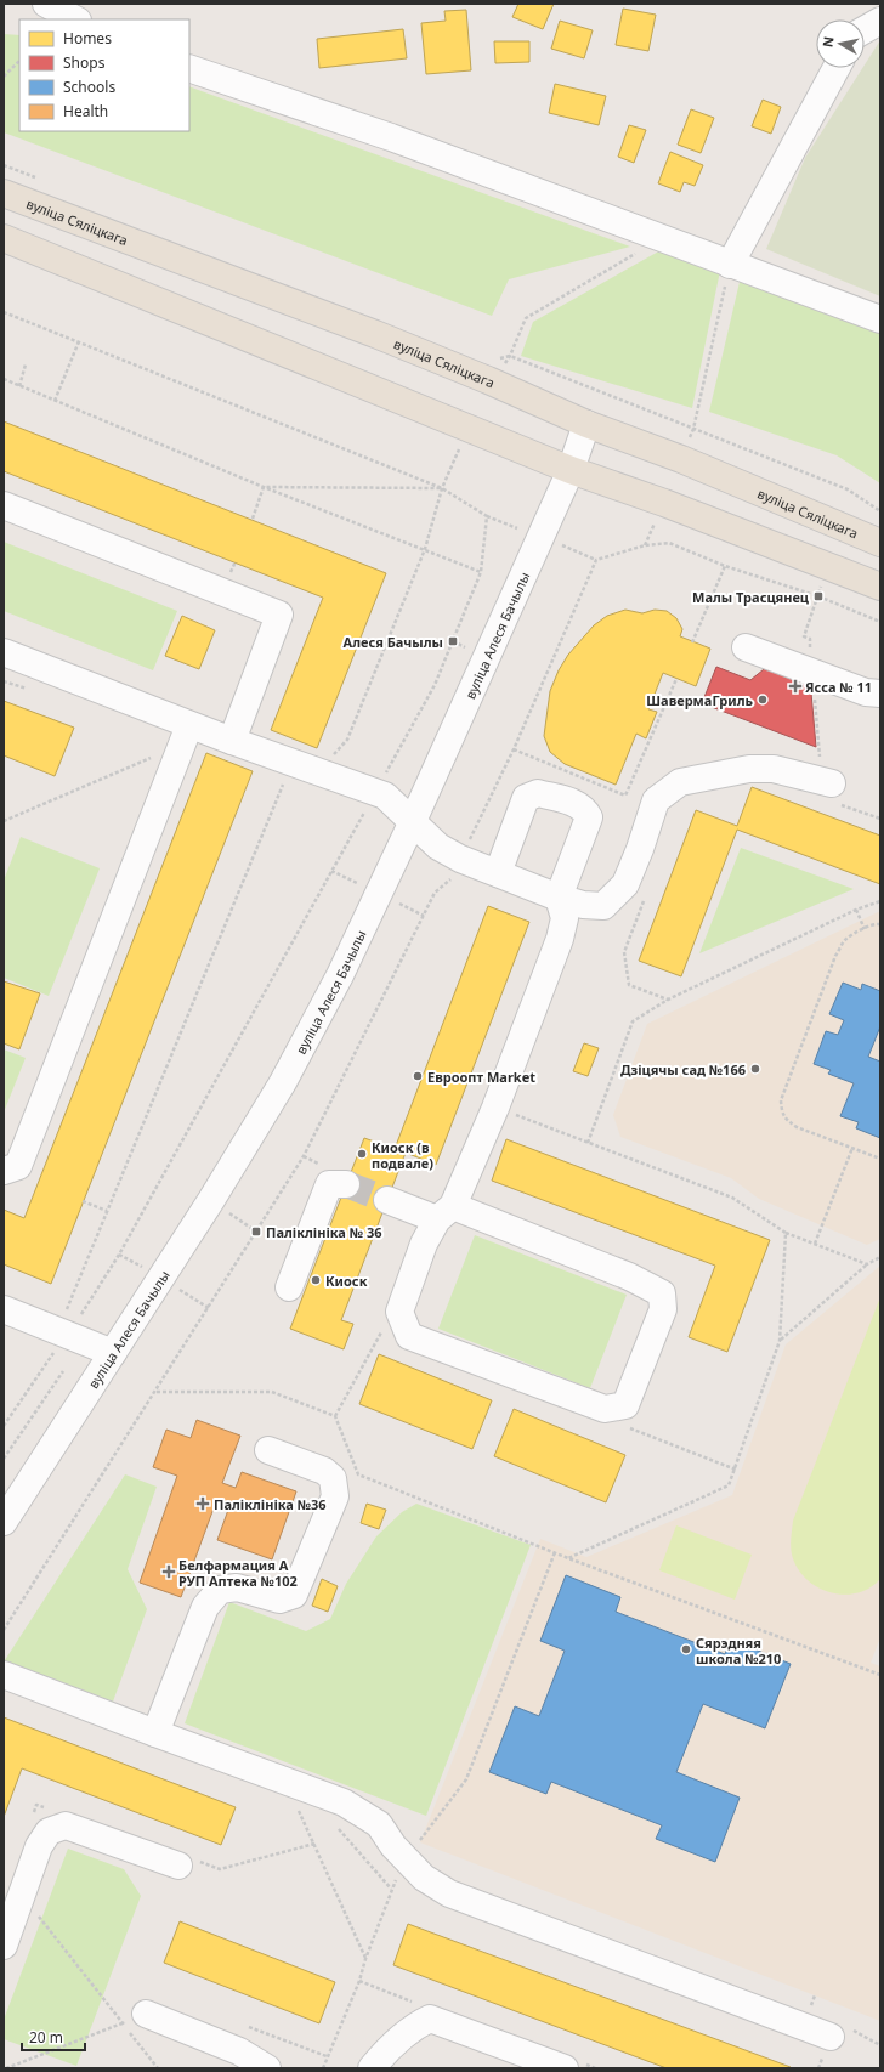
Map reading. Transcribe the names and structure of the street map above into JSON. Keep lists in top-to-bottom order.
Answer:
{
  "streets": {
    "main road": ["вуліца Сяліцкага"],
    "street": ["вуліца Алеся Бачылы"]
  },
  "crossings": [
    ["вуліца Сяліцкага", "вуліца Алеся Бачылы"]
  ],
  "places": {
    "transit": ["Малы Трасцянец", "Алеся Бачылы", "Паліклініка № 36"],
    "health": ["Ясса № 11", "Паліклініка №36", "Белфармация А РУП Аптека №102"],
    "other": [
      "ШавермаГриль",
      "Дзіцячы сад №166",
      "Евроопт Market",
      "Киоск (в подвале)",
      "Киоск",
      "Сярэдняя школа №210"
    ]
  },
  "legend": [
    "Homes",
    "Shops",
    "Schools",
    "Health"
  ],
  "scale_bar": "20 m",
  "north": "left"
}
